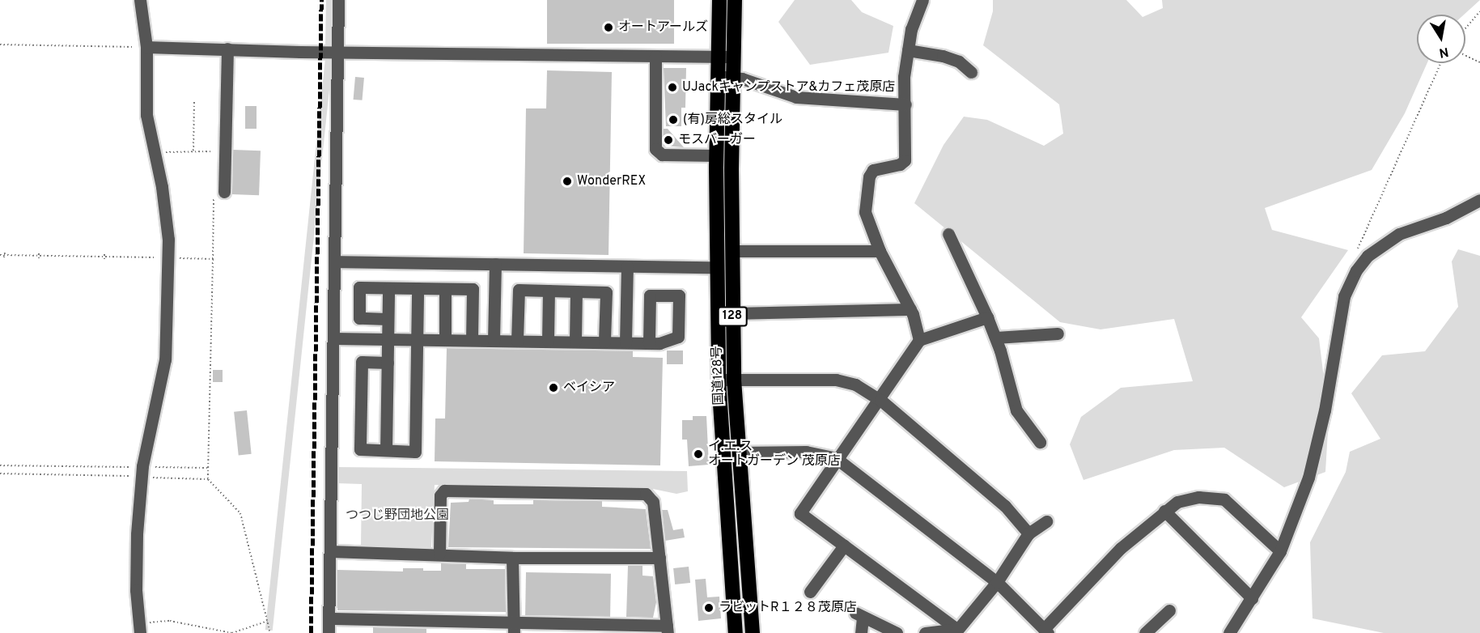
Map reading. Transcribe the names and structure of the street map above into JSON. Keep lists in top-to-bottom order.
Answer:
{
  "streets": {
    "highway": ["128", "国道128号"]
  },
  "parks": ["つつじ野団地公園"],
  "places": [
    "オートアールズ",
    "UJackキャンプストア&カフェ茂原店",
    "(有)房総スタイル",
    "モスバーガー",
    "WonderREX",
    "ベイシア",
    "イ.エ.ス オートガーデン 茂原店",
    "ラビットR１２８茂原店"
  ],
  "north": "bottom"
}
